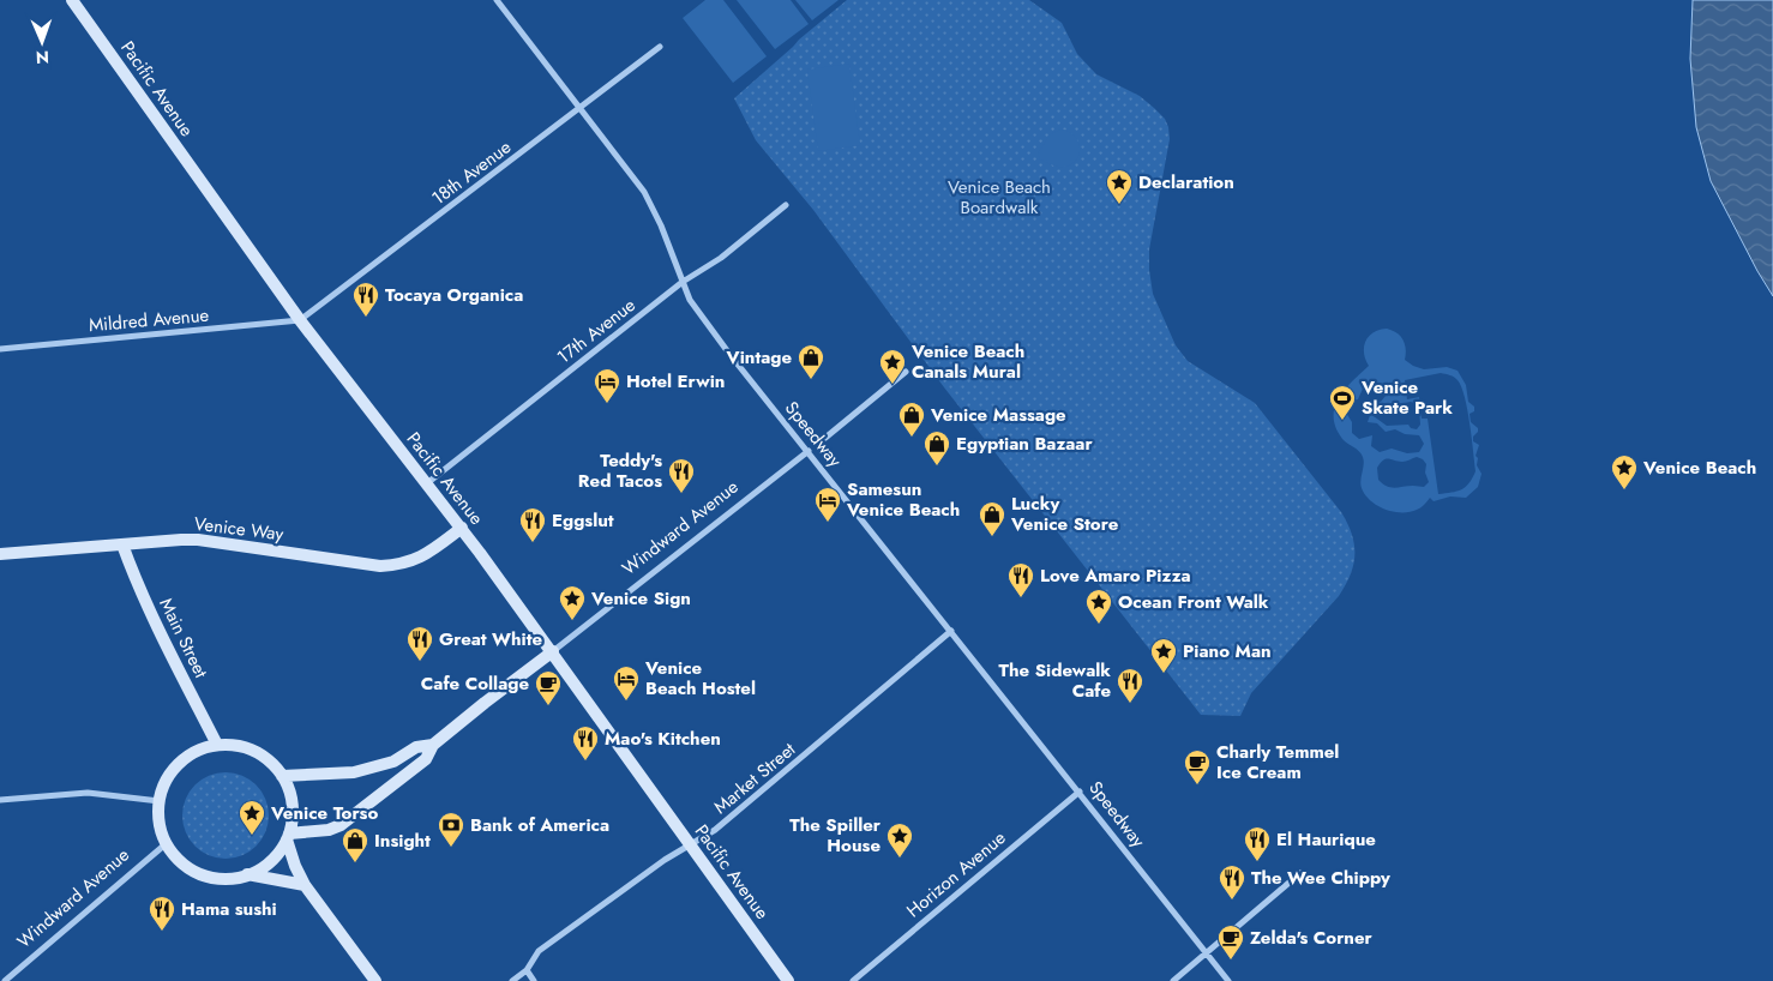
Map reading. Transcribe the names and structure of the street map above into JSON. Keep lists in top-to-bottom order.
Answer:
{
  "streets": {
    "street": [
      "Pacific Avenue",
      "18th Avenue",
      "Mildred Avenue",
      "17th Avenue",
      "Speedway",
      "Windward Avenue",
      "Venice Way",
      "Main Street",
      "Market Street",
      "Horizon Avenue"
    ]
  },
  "crossings": [
    ["Pacific Avenue", "18th Avenue"],
    ["Pacific Avenue", "Mildred Avenue"],
    ["Pacific Avenue", "17th Avenue"],
    ["Pacific Avenue", "Windward Avenue"],
    ["Pacific Avenue", "Venice Way"],
    ["Pacific Avenue", "Market Street"],
    ["18th Avenue", "Mildred Avenue"],
    ["18th Avenue", "Speedway"],
    ["17th Avenue", "Speedway"],
    ["Speedway", "Windward Avenue"],
    ["Speedway", "Market Street"],
    ["Speedway", "Horizon Avenue"],
    ["Windward Avenue", "Main Street"],
    ["Venice Way", "Main Street"]
  ],
  "parks": ["Venice Beach Boardwalk"],
  "places": {
    "place": [
      "Declaration",
      "Venice Beach Canals Mural",
      "Venice Beach",
      "Venice Sign",
      "Ocean Front Walk",
      "Piano Man",
      "Venice Torso",
      "The Spiller House"
    ],
    "restaurant": [
      "Tocaya Organica",
      "Teddy's Red Tacos",
      "Eggslut",
      "Love Amaro Pizza",
      "Great White",
      "The Sidewalk Cafe",
      "Mao's Kitchen",
      "El Haurique",
      "The Wee Chippy",
      "Hama sushi"
    ],
    "shop": [
      "Vintage",
      "Venice Massage",
      "Egyptian Bazaar",
      "Lucky Venice Store",
      "Insight"
    ],
    "hotel": ["Hotel Erwin", "Samesun Venice Beach", "Venice Beach Hostel"],
    "sports": ["Venice Skate Park"],
    "cafe": ["Cafe Collage", "Charly Temmel Ice Cream", "Zelda's Corner"],
    "bank": ["Bank of America"]
  },
  "north": "bottom"
}
